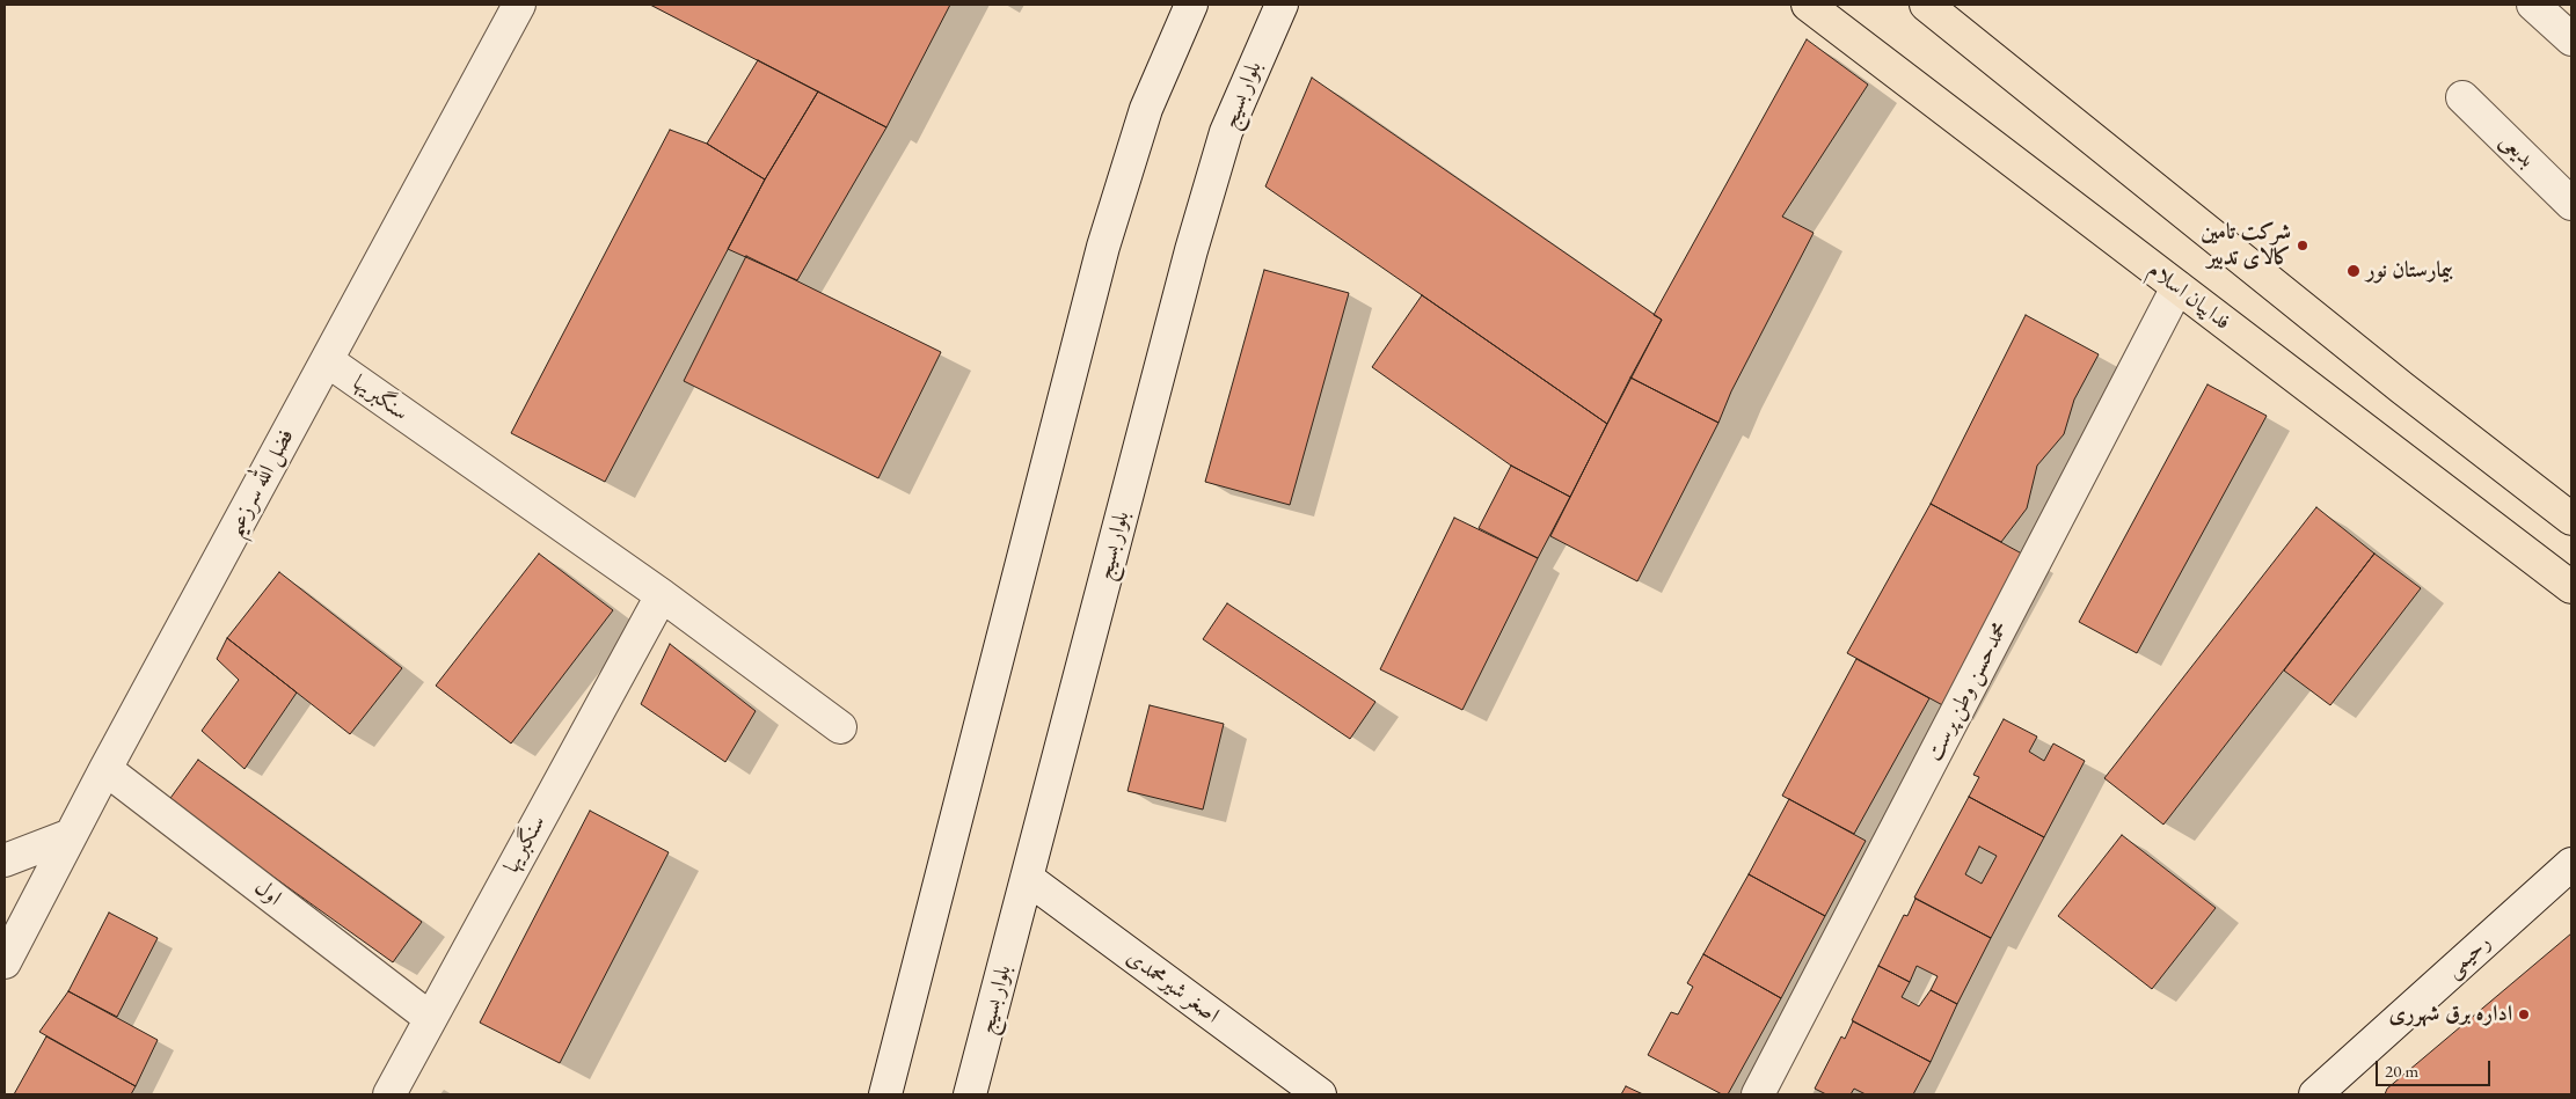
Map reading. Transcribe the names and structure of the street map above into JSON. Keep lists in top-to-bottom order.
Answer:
{
  "streets": {
    "main road": ["فداییان اسلام"],
    "street": [
      "بلوار بسیج",
      "بدیعی",
      "سنگبریها",
      "فضل الله سرزعیم",
      "محمدحسن وطن پرست",
      "اول",
      "رحیمی",
      "اصغر شیرمحمدی"
    ]
  },
  "crossings": [
    ["بلوار بسیج", "اصغر شیرمحمدی"],
    ["فداییان اسلام", "محمدحسن وطن پرست"],
    ["سنگبریها", "فضل الله سرزعیم"],
    ["سنگبریها", "اول"],
    ["فضل الله سرزعیم", "اول"]
  ],
  "places": ["شرکت تامین کالای تدبیر", "بیمارستان نور", "اداره برق شهرری"],
  "scale_bar": "20 m"
}
